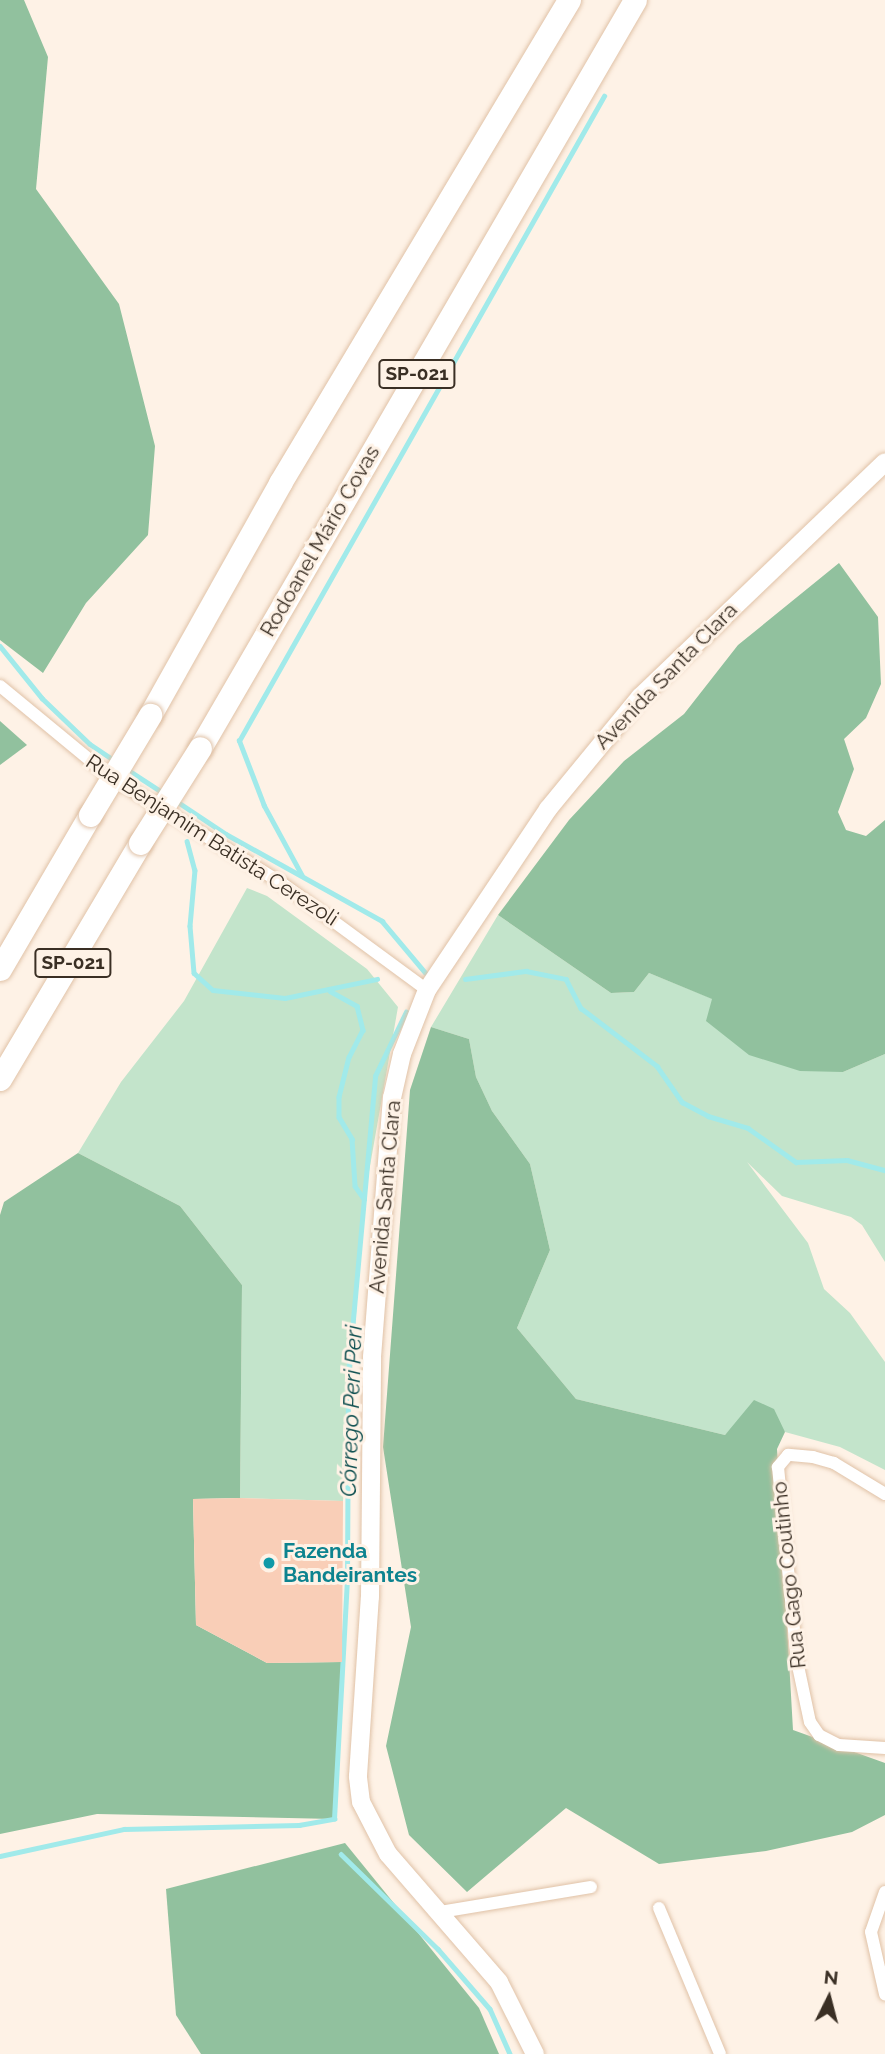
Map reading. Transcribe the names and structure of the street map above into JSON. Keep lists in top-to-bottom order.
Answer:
{
  "streets": {
    "highway": ["SP-021", "Rodoanel Mário Covas"],
    "street": ["Avenida Santa Clara", "Rua Benjamim Batista Cerezoli", "Rua Gago Coutinho"]
  },
  "crossings": [
    ["Avenida Santa Clara", "Rua Benjamim Batista Cerezoli"]
  ],
  "water": ["Córrego Peri Peri"],
  "places": ["Fazenda Bandeirantes"],
  "north": "top"
}
